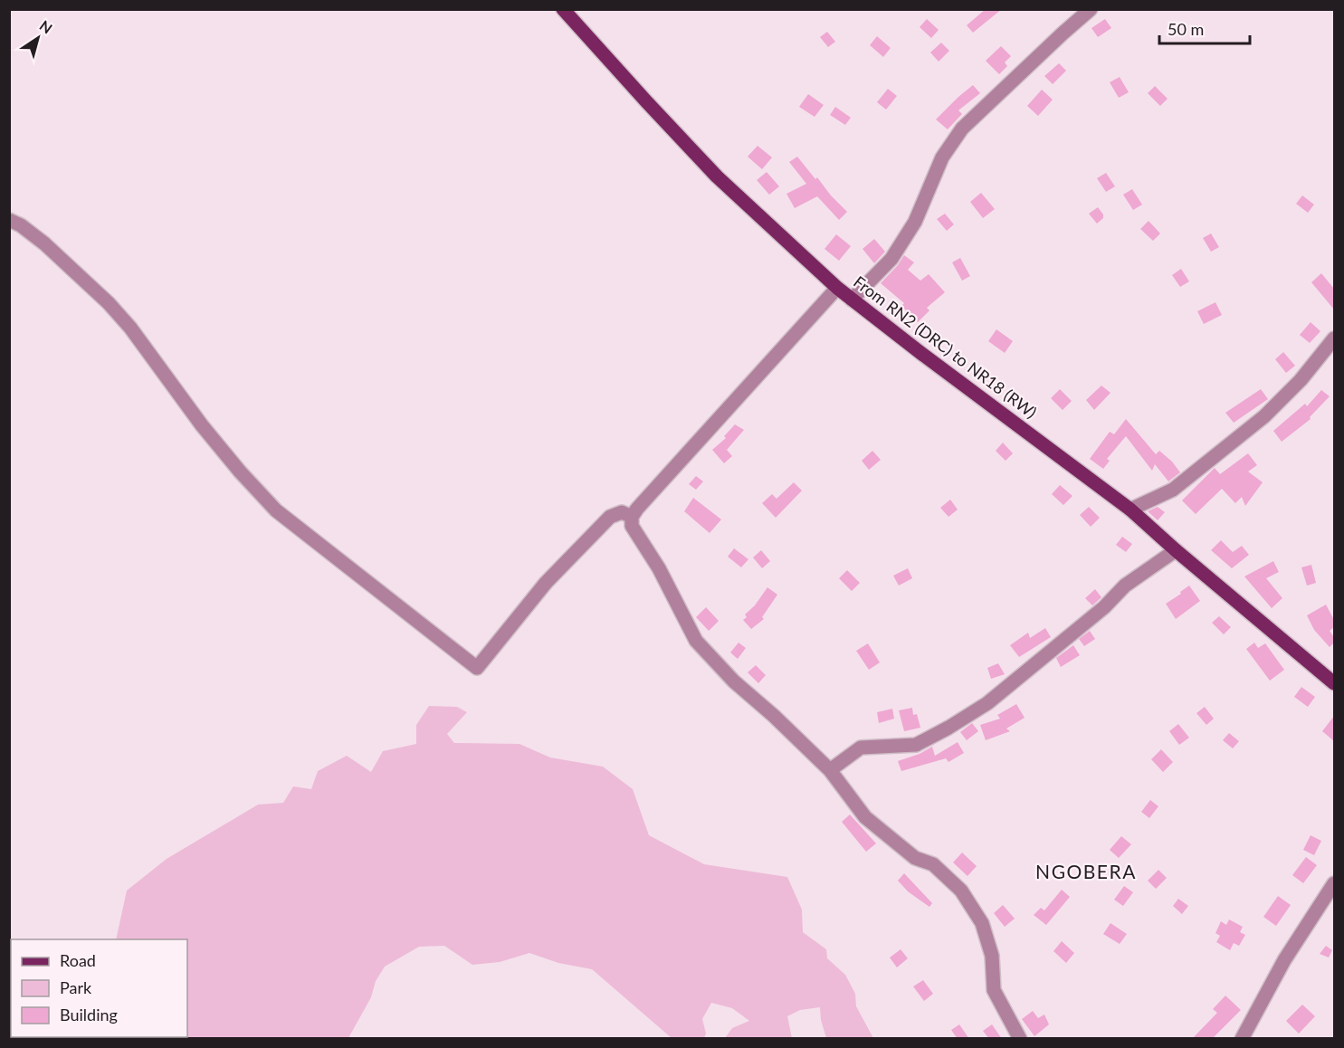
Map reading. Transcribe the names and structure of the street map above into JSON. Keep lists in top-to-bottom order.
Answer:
{
  "streets": {
    "main road": ["From RN2 (DRC) to NR18 (RW)"]
  },
  "districts": ["NGOBERA"],
  "legend": ["Road", "Park", "Building"],
  "scale_bar": "50 m",
  "north": "top right"
}
